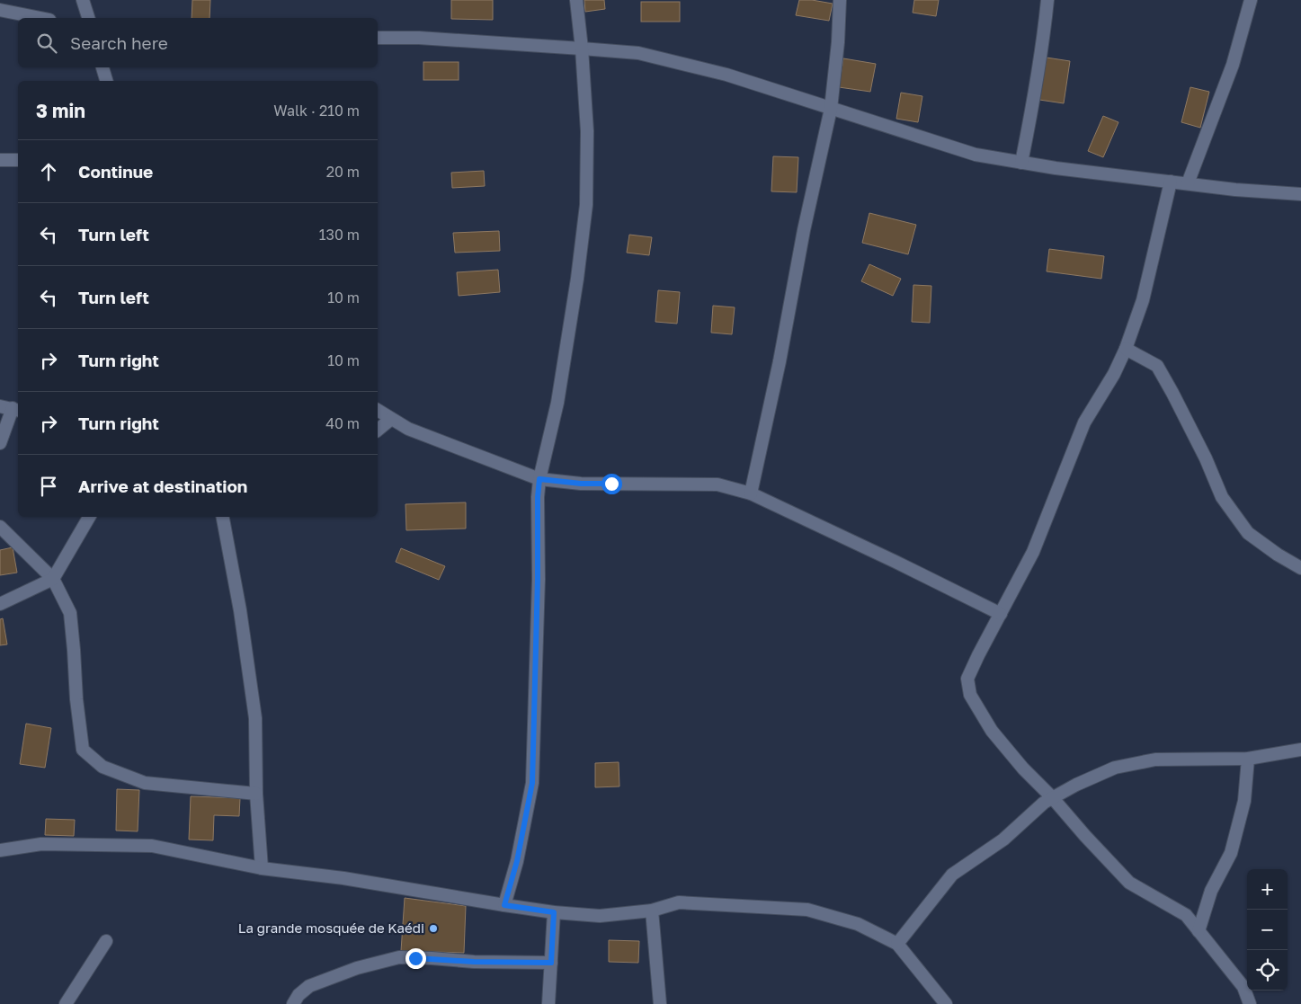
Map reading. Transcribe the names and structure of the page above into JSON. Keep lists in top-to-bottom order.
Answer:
{
  "places": ["La grande mosquée de Kaédi"],
  "page": {
    "search": "Search here",
    "heading": ["3 min", "Walk · 210 m"],
    "list": [
      ["Continue", "20 m"],
      ["Turn left", "130 m"],
      ["Turn left", "10 m"],
      ["Turn right", "10 m"],
      ["Turn right", "40 m"],
      "Arrive at destination"
    ],
    "map_buttons": ["+", "−"]
  }
}
